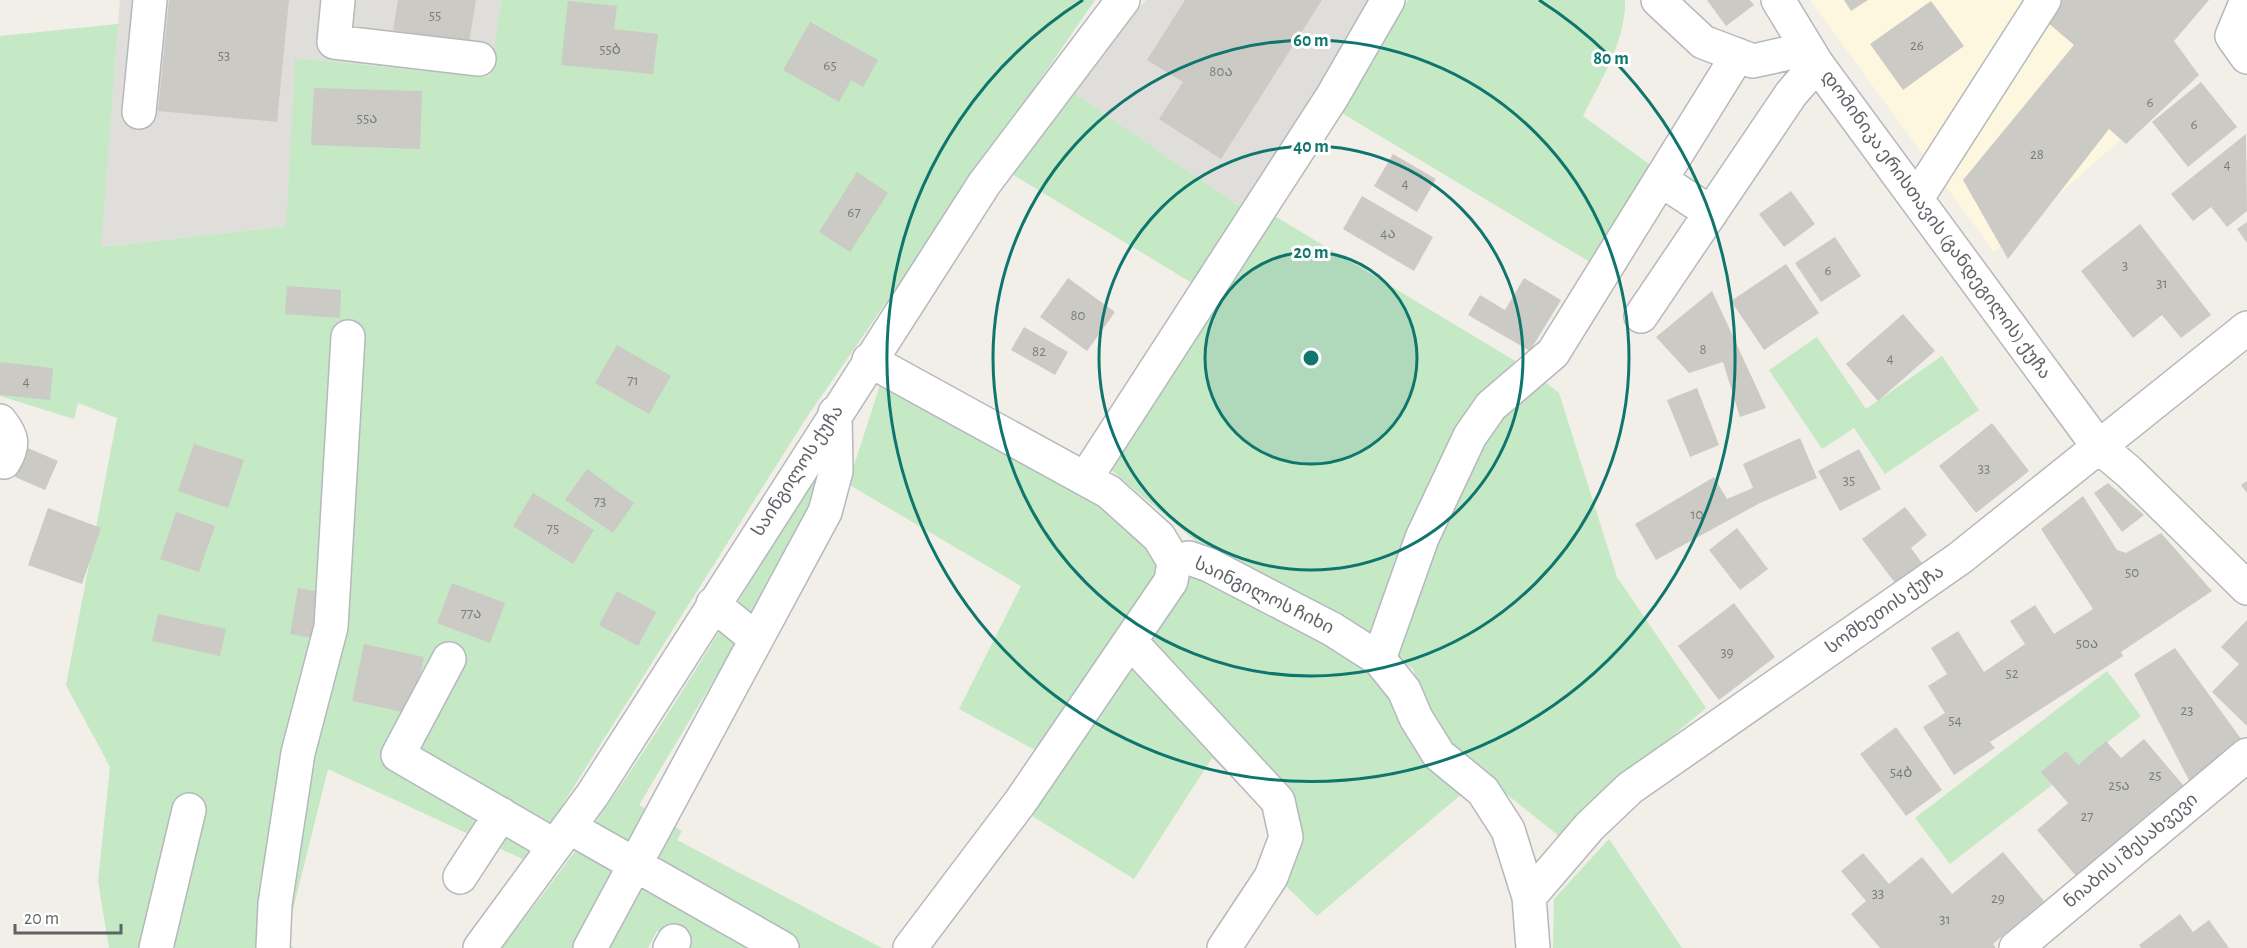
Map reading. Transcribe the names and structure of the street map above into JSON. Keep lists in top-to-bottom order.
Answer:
{
  "streets": {
    "street": [
      "დომინიკა ერისთავის (განდეგილის) ქუჩა",
      "საინგილოს ქუჩა",
      "საინგილოს ჩიხი",
      "სომხეთის ქუჩა",
      "ნიაბის I შესახვევი"
    ]
  },
  "crossings": [
    ["დომინიკა ერისთავის (განდეგილის) ქუჩა", "სომხეთის ქუჩა"],
    ["საინგილოს ქუჩა", "საინგილოს ჩიხი"],
    ["საინგილოს ჩიხი", "სომხეთის ქუჩა"]
  ],
  "house_numbers": [
    "55",
    "26",
    "55ბ",
    "53",
    "65",
    "80ა",
    "6",
    "55ა",
    "6",
    "28",
    "4",
    "4",
    "67",
    "4ა",
    "3",
    "6",
    "31",
    "80",
    "8",
    "82",
    "4",
    "71",
    "4",
    "33",
    "35",
    "73",
    "10",
    "75",
    "50",
    "77ა",
    "50ა",
    "39",
    "52",
    "23",
    "54",
    "54ბ",
    "25",
    "25ა",
    "27",
    "33",
    "29",
    "31"
  ],
  "scale_bar": "20 m",
  "rings": [
    "60 m",
    "80 m",
    "40 m",
    "20 m"
  ]
}
